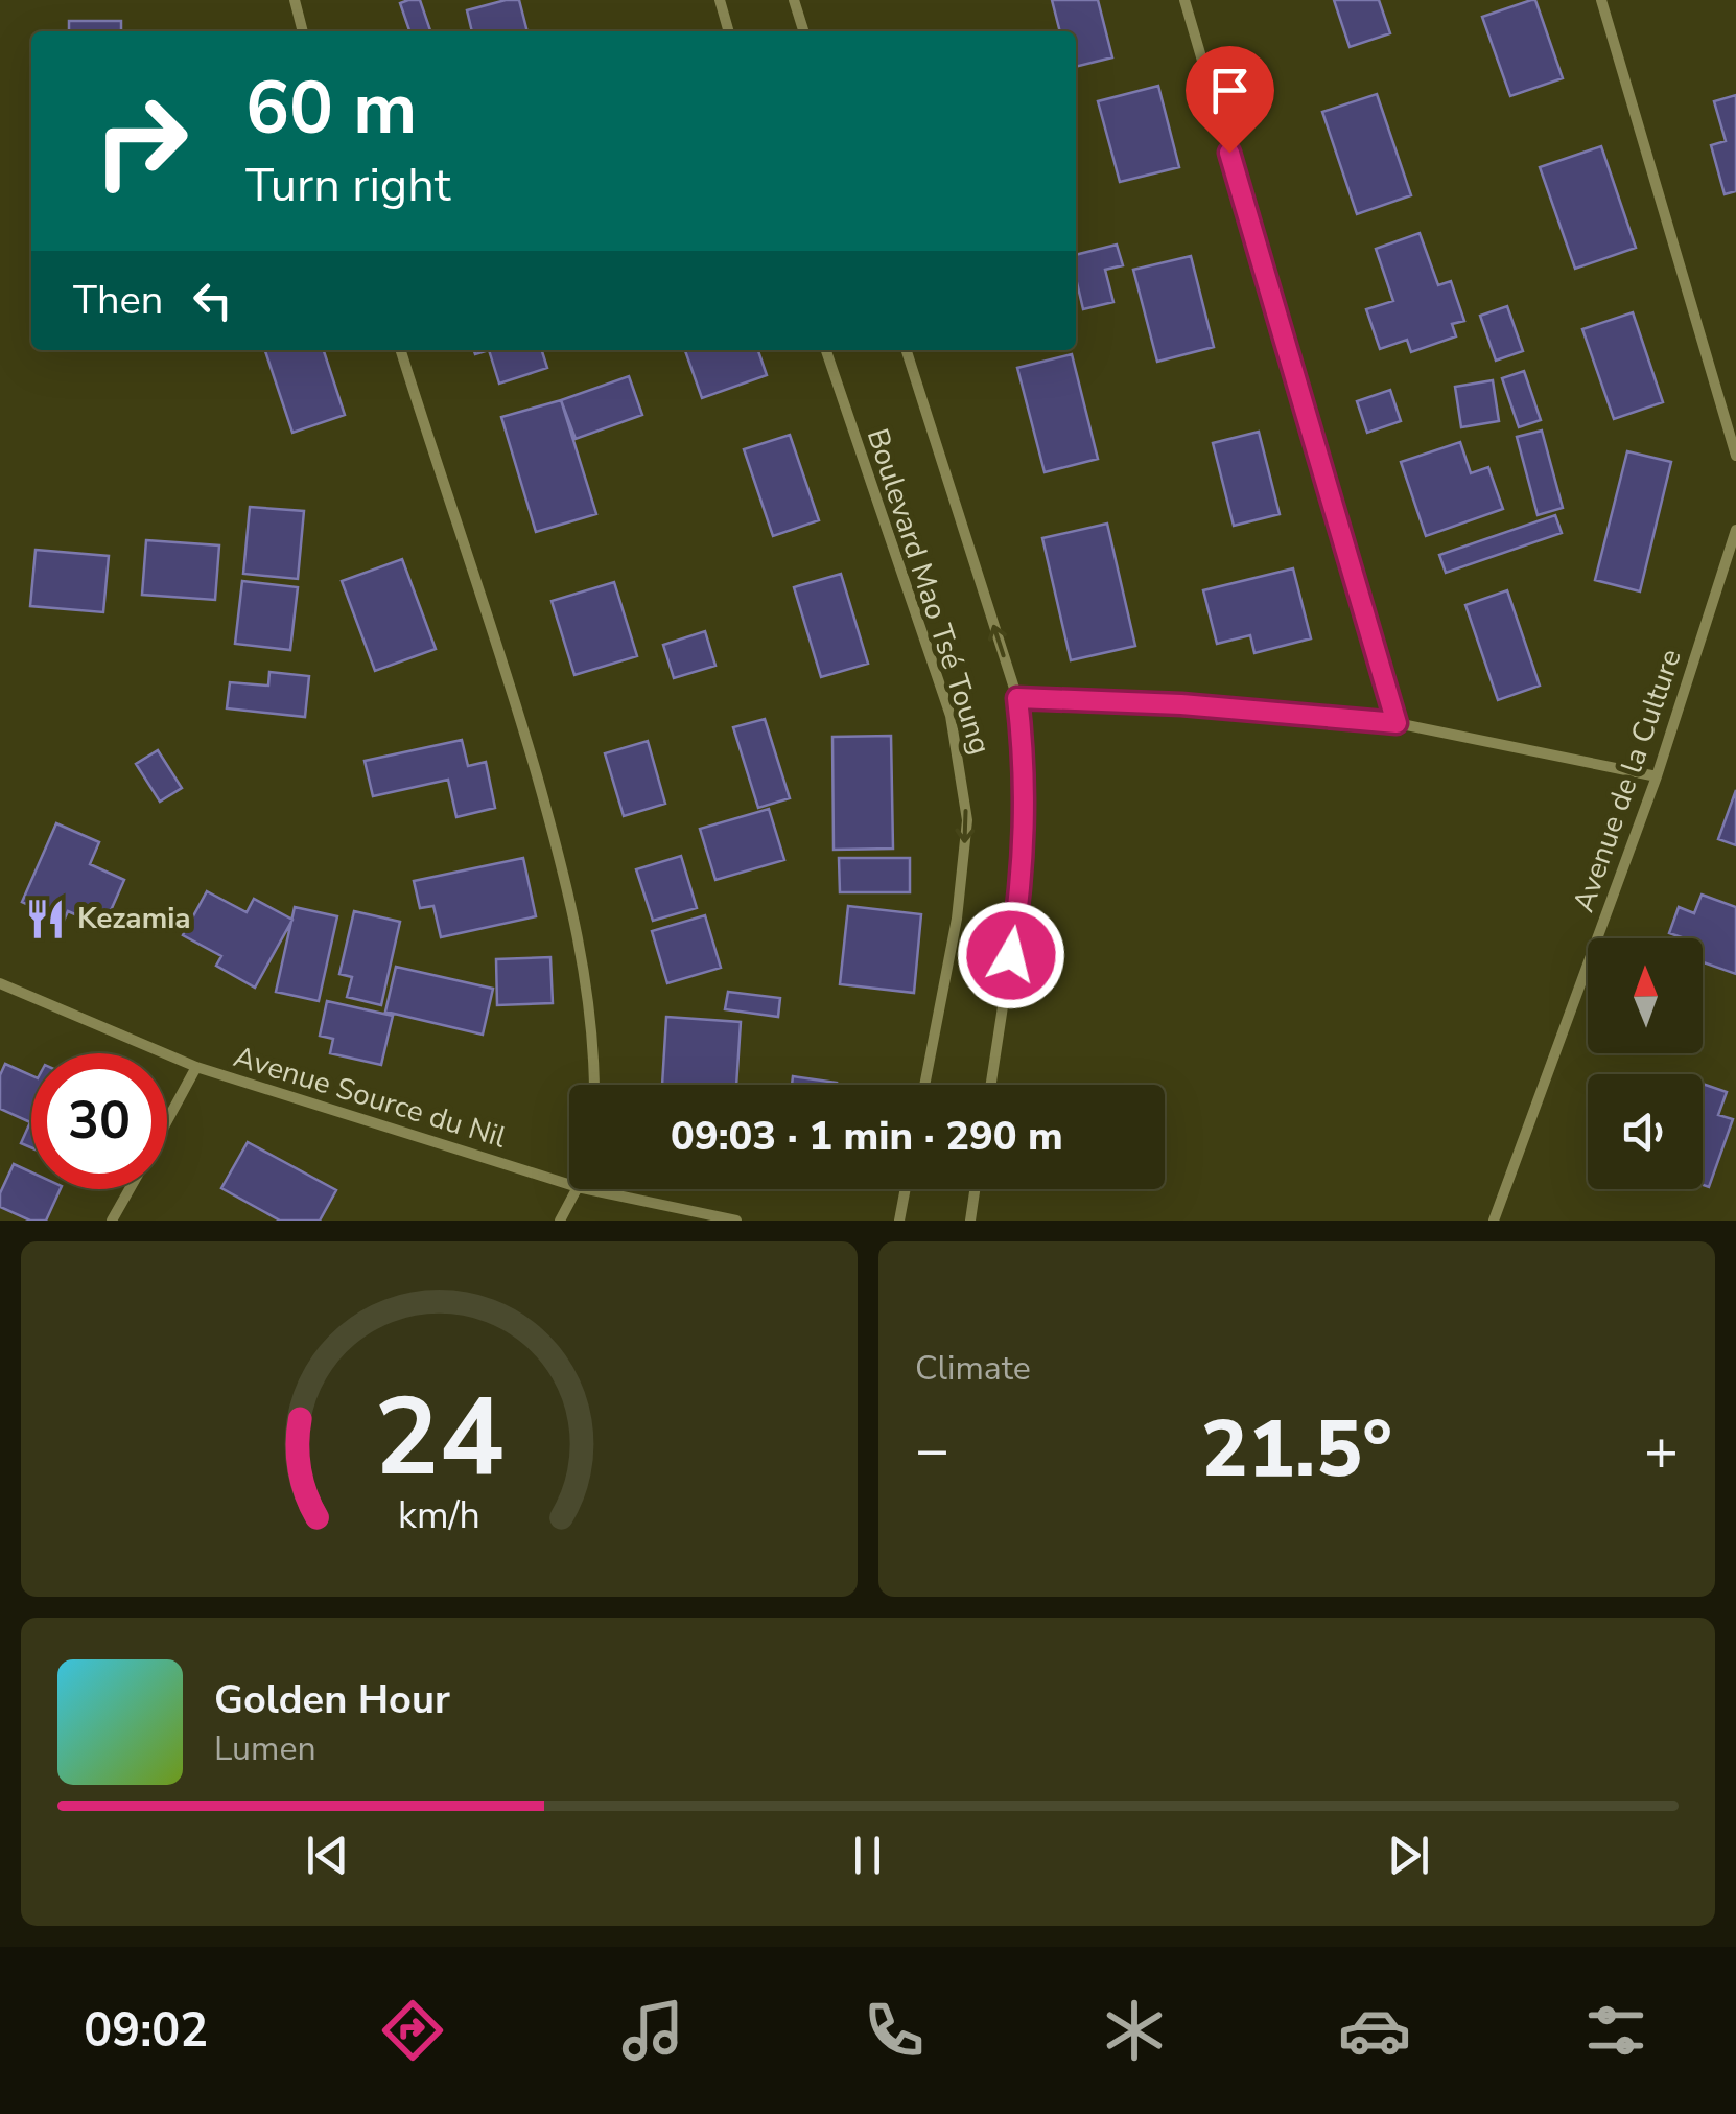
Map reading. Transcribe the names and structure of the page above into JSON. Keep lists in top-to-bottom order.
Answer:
{
  "streets": {
    "street": ["Boulevard Mao Tsé Toung", "Avenue de la Culture", "Avenue Source du Nil"]
  },
  "places": {
    "restaurant": ["Kezamia"]
  },
  "north": "top",
  "page": {
    "turn": ["60 m", "Turn right"],
    "then": "Then",
    "limit": "30",
    "trip": "09:03 · 1 min · 290 m",
    "tile": "Climate",
    "heat": ["−", "21.5°", "+"],
    "song": ["Golden Hour", "Lumen"],
    "tabs": "09:02",
    "gauge": ["24", "km/h"]
  }
}
